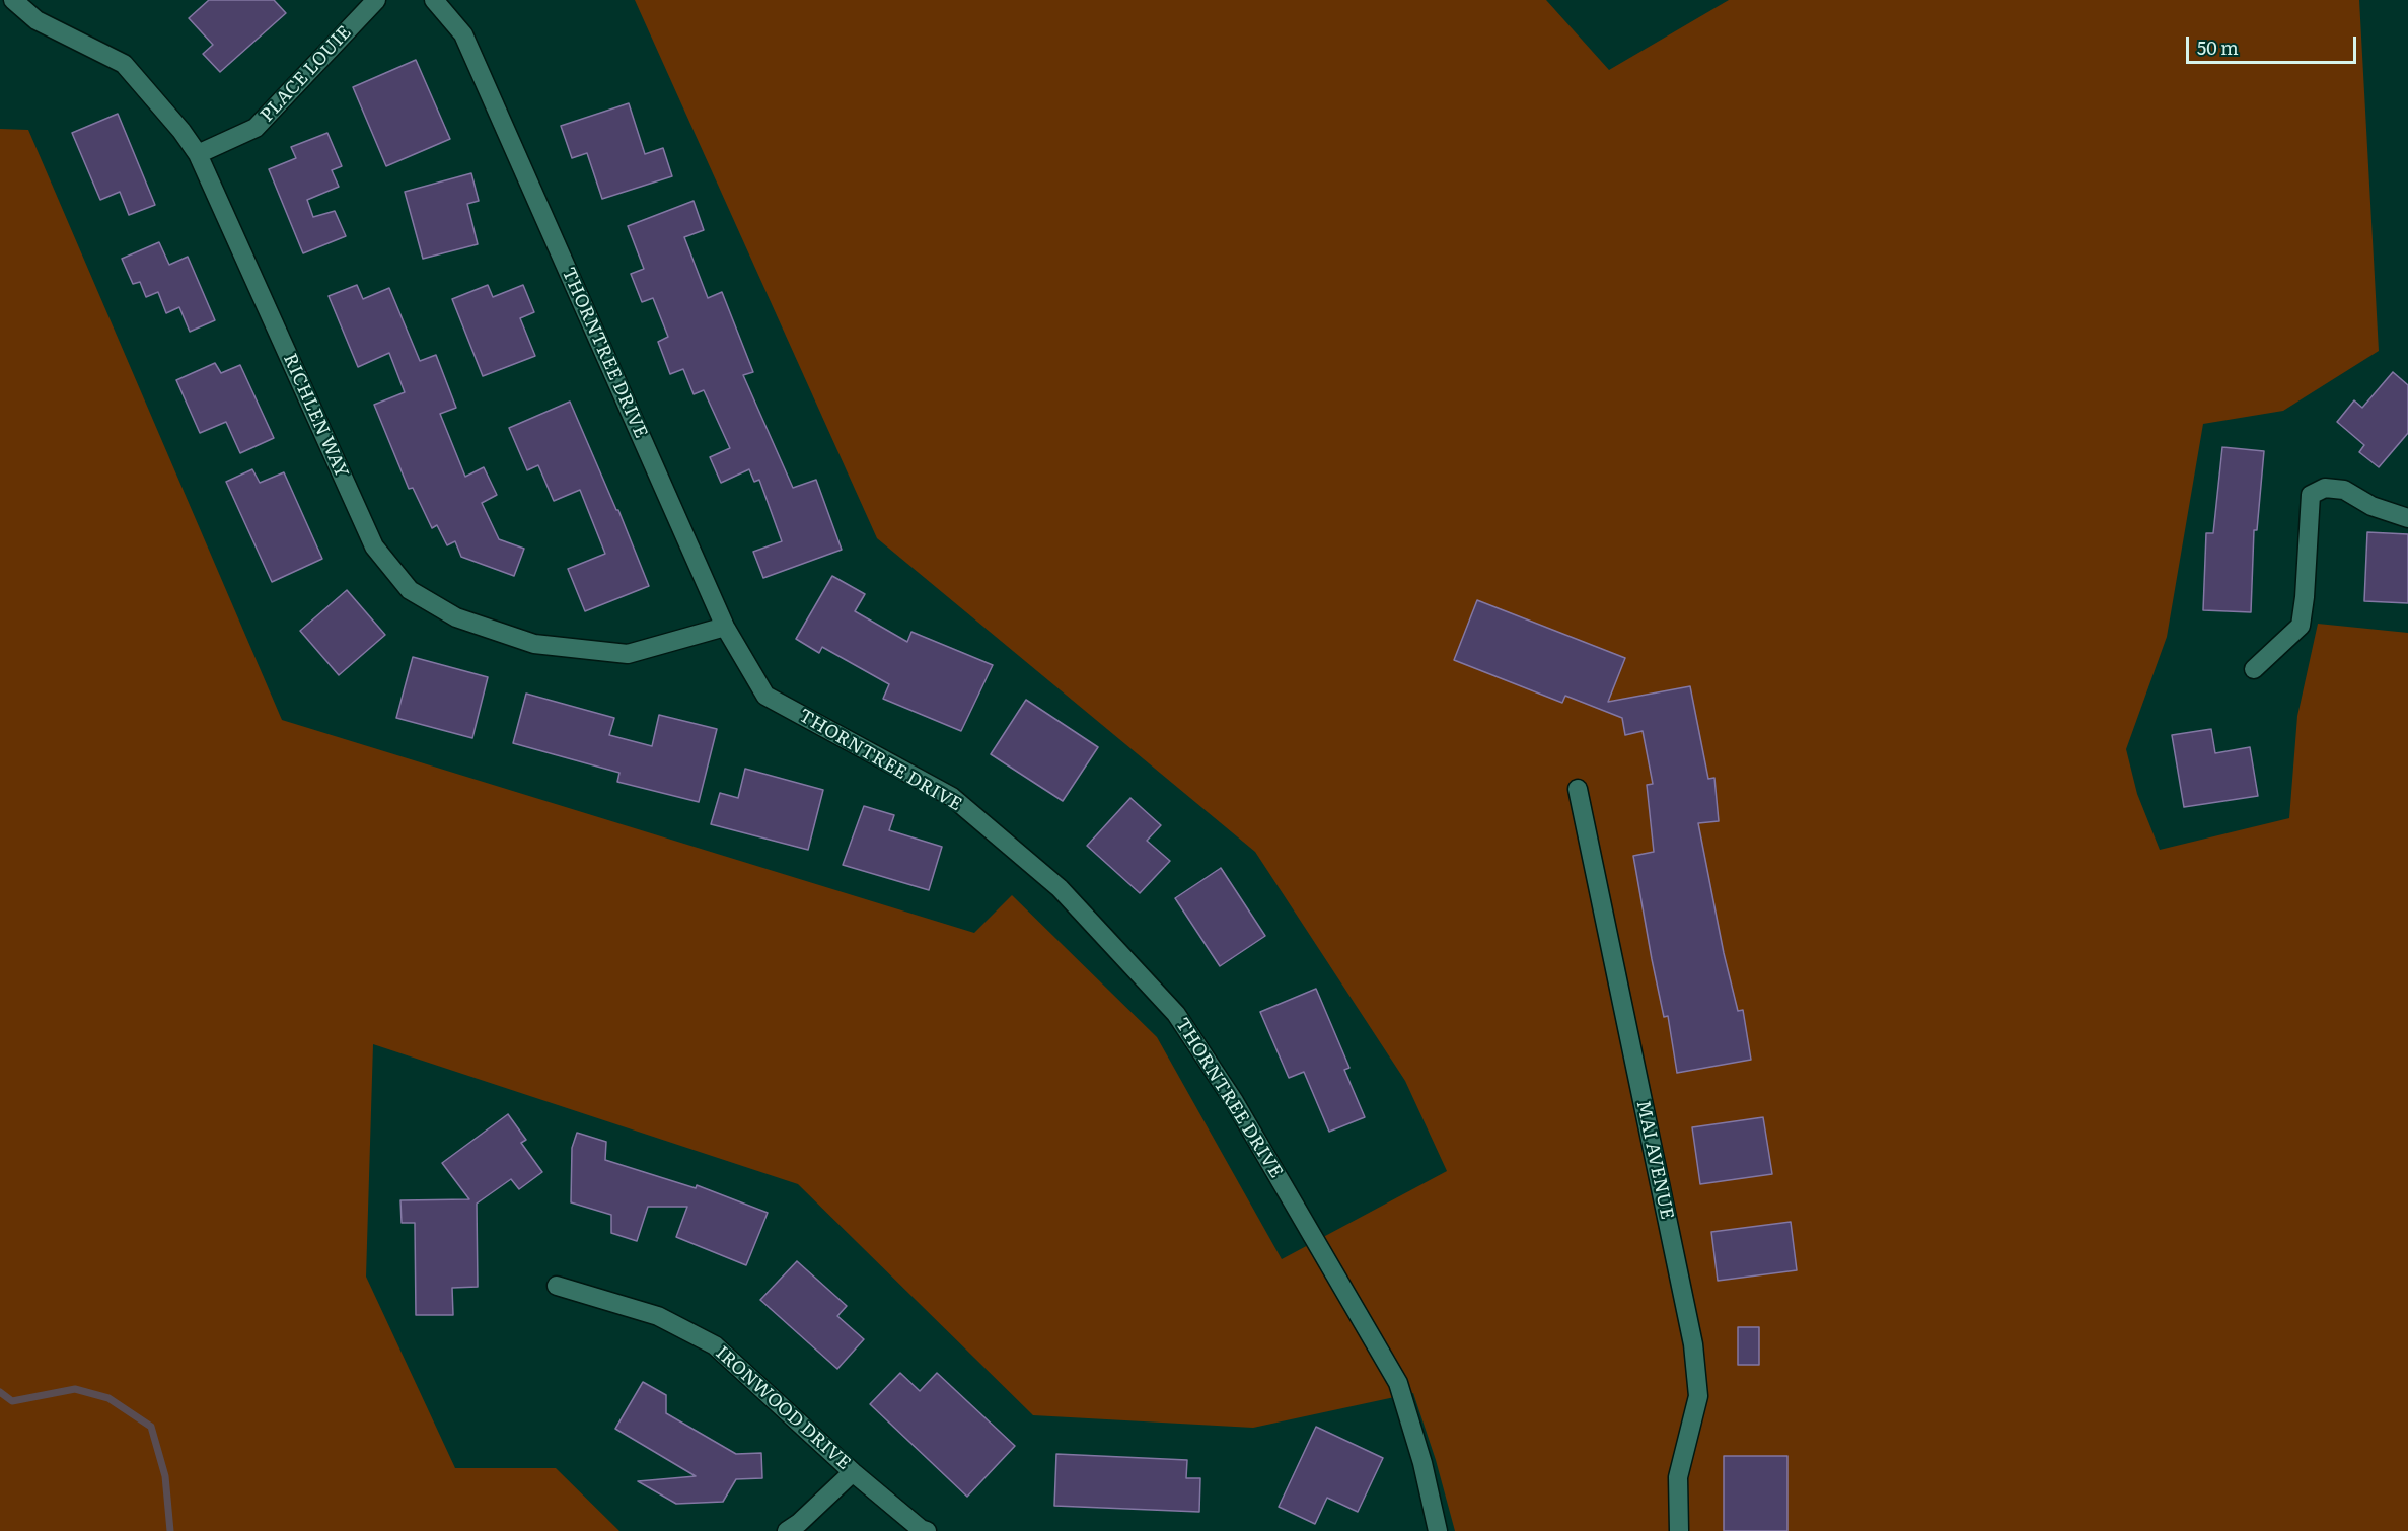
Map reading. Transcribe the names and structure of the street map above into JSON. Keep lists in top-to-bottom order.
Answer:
{
  "streets": {
    "street": [
      "PLACE LOUIE",
      "THORNTREE DRIVE",
      "RICHLEN WAY",
      "MAI AVENUE",
      "IRONWOOD DRIVE"
    ]
  },
  "crossings": [
    ["PLACE LOUIE", "RICHLEN WAY"],
    ["THORNTREE DRIVE", "RICHLEN WAY"]
  ],
  "scale_bar": "50 m"
}
